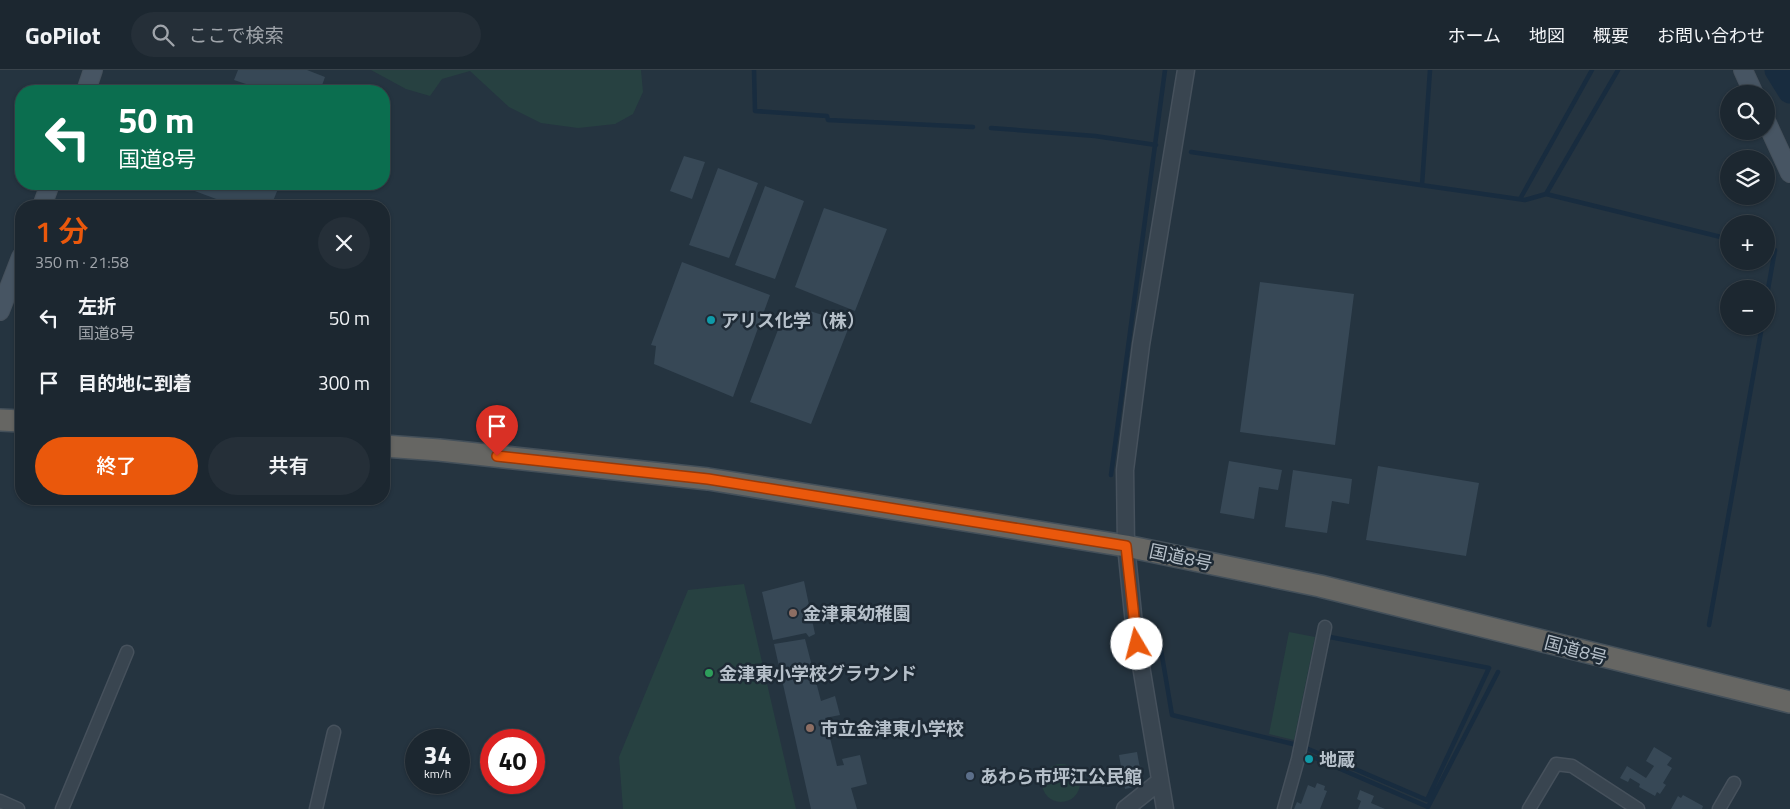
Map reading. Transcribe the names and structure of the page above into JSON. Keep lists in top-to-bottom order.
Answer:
{
  "streets": {
    "highway": ["国道8号"]
  },
  "places": [
    "アリス化学（株）",
    "金津東幼稚園",
    "金津東小学校グラウンド",
    "市立金津東小学校",
    "地蔵",
    "あわら市坪江公民館"
  ],
  "page": {
    "header": "GoPilot",
    "search": "ここで検索",
    "nav": [
      "ホーム",
      "地図",
      "概要",
      "お問い合わせ"
    ],
    "map_buttons": ["+", "−"],
    "turn": ["50 m", "国道8号"],
    "heading": ["1 分", "350 m · 21:58"],
    "list": [
      {
        "name": "左折",
        "note": "国道8号",
        "value": "50 m"
      },
      {
        "name": "目的地に到着",
        "value": "300 m"
      }
    ],
    "buttons": ["終了", "共有"],
    "speed": "34 km/h",
    "limit": "40"
  }
}
